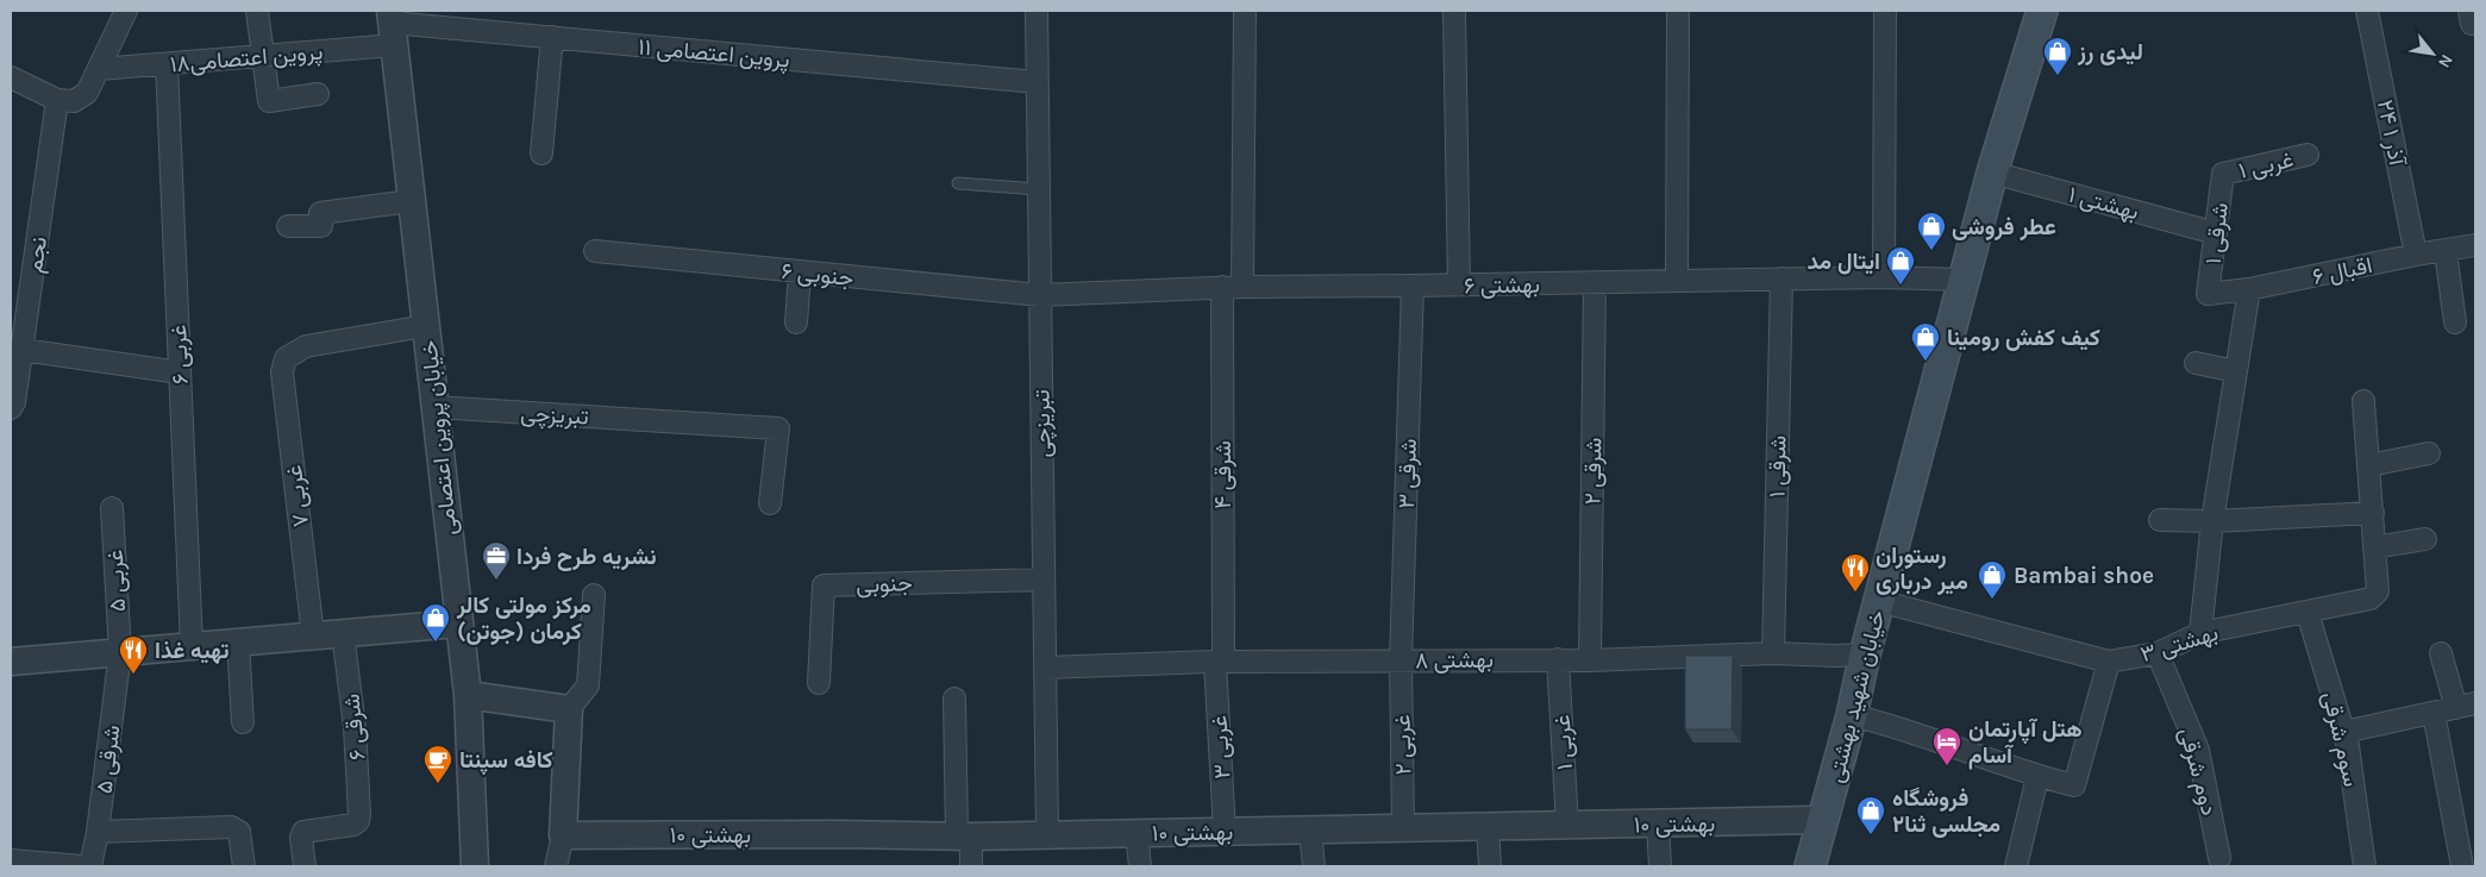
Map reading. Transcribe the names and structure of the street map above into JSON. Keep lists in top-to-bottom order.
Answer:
{
  "streets": {
    "main road": ["خیابان شهید بهشتی"],
    "street": [
      "پروین اعتصامی ۱۱",
      "پروین اعتصامی۱۸",
      "۲۴ آذر ۱",
      "غربی ۱",
      "بهشتی ۱",
      "شرقی ۱",
      "نجم",
      "اقبال ۶",
      "جنوبی ۶",
      "بهشتی ۶",
      "غربی ۶",
      "تبریزچی",
      "خیابان پروین اعتصامی",
      "شرقی ۲",
      "شرقی ۳",
      "شرقی ۴",
      "غربی ۷",
      "غربی ۵",
      "جنوبی",
      "بهشتی ۳",
      "بهشتی ۸",
      "شرقی ۶",
      "سوم شرقی",
      "غربی ۲",
      "غربی ۳",
      "شرقی ۵",
      "دوم شرقی",
      "بهشتی ۱۰"
    ]
  },
  "crossings": [
    ["پروین اعتصامی ۱۱", "پروین اعتصامی۱۸"],
    ["پروین اعتصامی ۱۱", "تبریزچی"],
    ["پروین اعتصامی ۱۱", "خیابان پروین اعتصامی"],
    ["پروین اعتصامی۱۸", "غربی ۶"],
    ["پروین اعتصامی۱۸", "خیابان پروین اعتصامی"],
    ["۲۴ آذر ۱", "اقبال ۶"],
    ["غربی ۱", "شرقی ۱"],
    ["غربی ۱", "بهشتی ۸"],
    ["غربی ۱", "بهشتی ۱۰"],
    ["بهشتی ۱", "شرقی ۱"],
    ["بهشتی ۱", "خیابان شهید بهشتی"],
    ["شرقی ۱", "اقبال ۶"],
    ["شرقی ۱", "بهشتی ۶"],
    ["شرقی ۱", "بهشتی ۸"],
    ["جنوبی ۶", "بهشتی ۶"],
    ["جنوبی ۶", "تبریزچی"],
    ["بهشتی ۶", "تبریزچی"],
    ["بهشتی ۶", "شرقی ۲"],
    ["بهشتی ۶", "شرقی ۳"],
    ["بهشتی ۶", "شرقی ۴"],
    ["بهشتی ۶", "خیابان شهید بهشتی"],
    ["تبریزچی", "خیابان پروین اعتصامی"],
    ["تبریزچی", "جنوبی"],
    ["تبریزچی", "بهشتی ۸"],
    ["تبریزچی", "بهشتی ۱۰"],
    ["خیابان پروین اعتصامی", "غربی ۷"],
    ["شرقی ۲", "بهشتی ۸"],
    ["شرقی ۳", "بهشتی ۸"],
    ["شرقی ۳", "غربی ۲"],
    ["شرقی ۴", "بهشتی ۸"],
    ["شرقی ۴", "غربی ۳"],
    ["غربی ۵", "شرقی ۵"],
    ["بهشتی ۳", "خیابان شهید بهشتی"],
    ["بهشتی ۳", "سوم شرقی"],
    ["بهشتی ۳", "دوم شرقی"],
    ["بهشتی ۸", "خیابان شهید بهشتی"],
    ["بهشتی ۸", "غربی ۲"],
    ["بهشتی ۸", "غربی ۳"],
    ["خیابان شهید بهشتی", "بهشتی ۱۰"],
    ["غربی ۲", "بهشتی ۱۰"],
    ["غربی ۳", "بهشتی ۱۰"]
  ],
  "places": {
    "shop": [
      "لیدی رز",
      "عطر فروشی",
      "ایتال مد",
      "کیف کفش رومینا",
      "Bambai shoe",
      "مرکز مولتی کالر کرمان (جوتن)",
      "فروشگاه مجلسی ثنا۲"
    ],
    "office": ["نشریه طرح فردا"],
    "restaurant": ["رستوران میر درباری", "تهیه غذا"],
    "hotel": ["هتل آپارتمان آسام"],
    "cafe": ["کافه سپنتا"]
  },
  "north": "bottom right"
}
